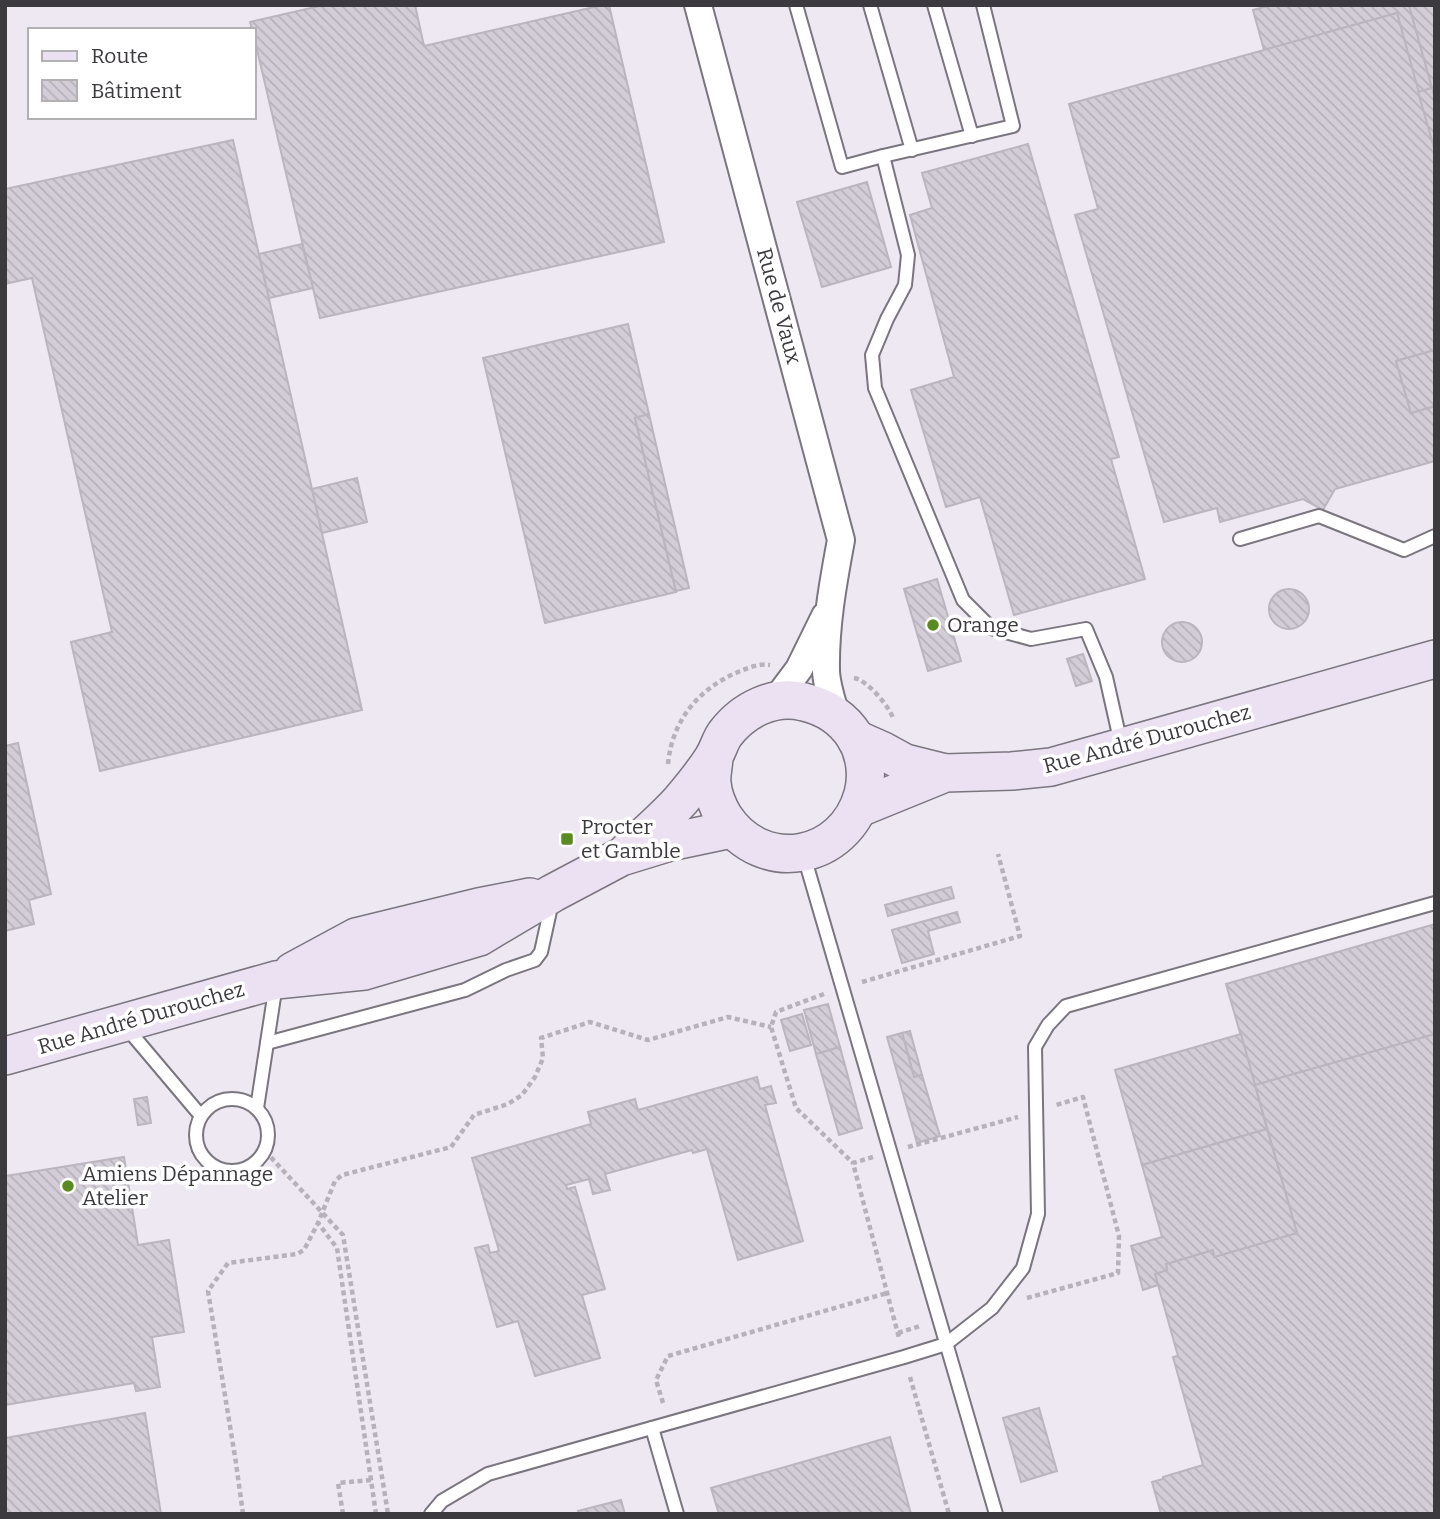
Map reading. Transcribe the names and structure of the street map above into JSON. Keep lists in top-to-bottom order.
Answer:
{
  "streets": {
    "main road": ["Rue André Durouchez"],
    "street": ["Rue de Vaux"]
  },
  "crossings": [
    ["Rue de Vaux", "Rue André Durouchez"]
  ],
  "places": {
    "other": ["Orange", "Amiens Dépannage Atelier"],
    "transit": ["Procter et Gamble"]
  },
  "legend": ["Route", "Bâtiment"]
}
